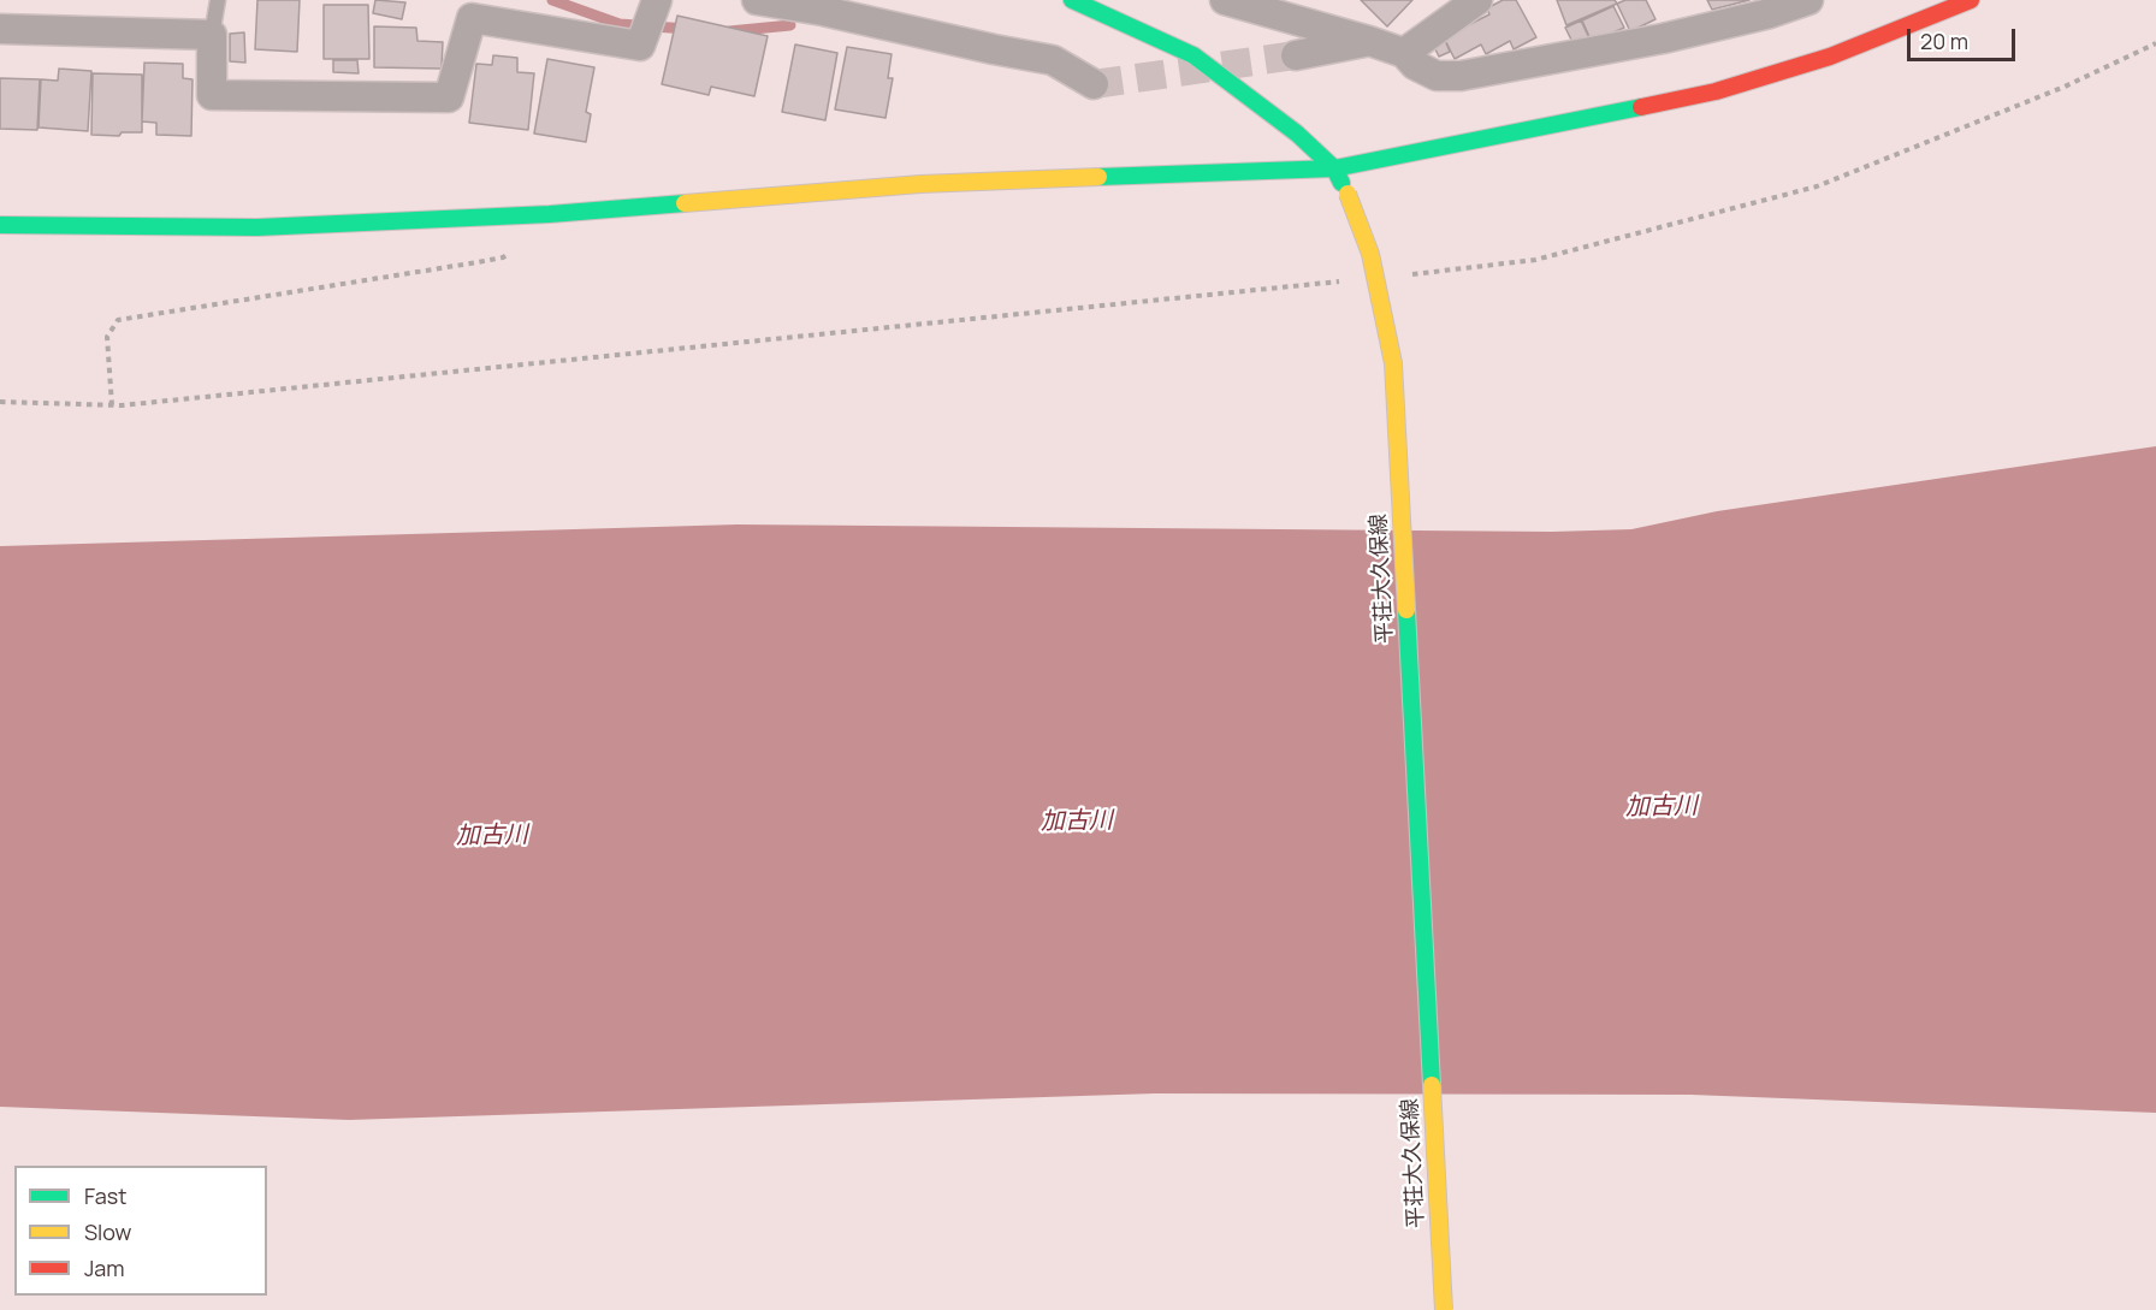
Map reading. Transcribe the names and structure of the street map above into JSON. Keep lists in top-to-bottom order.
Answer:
{
  "streets": {
    "street": ["平荘大久保線"]
  },
  "water": ["加古川"],
  "legend": ["Fast", "Slow", "Jam"],
  "scale_bar": "20 m"
}
